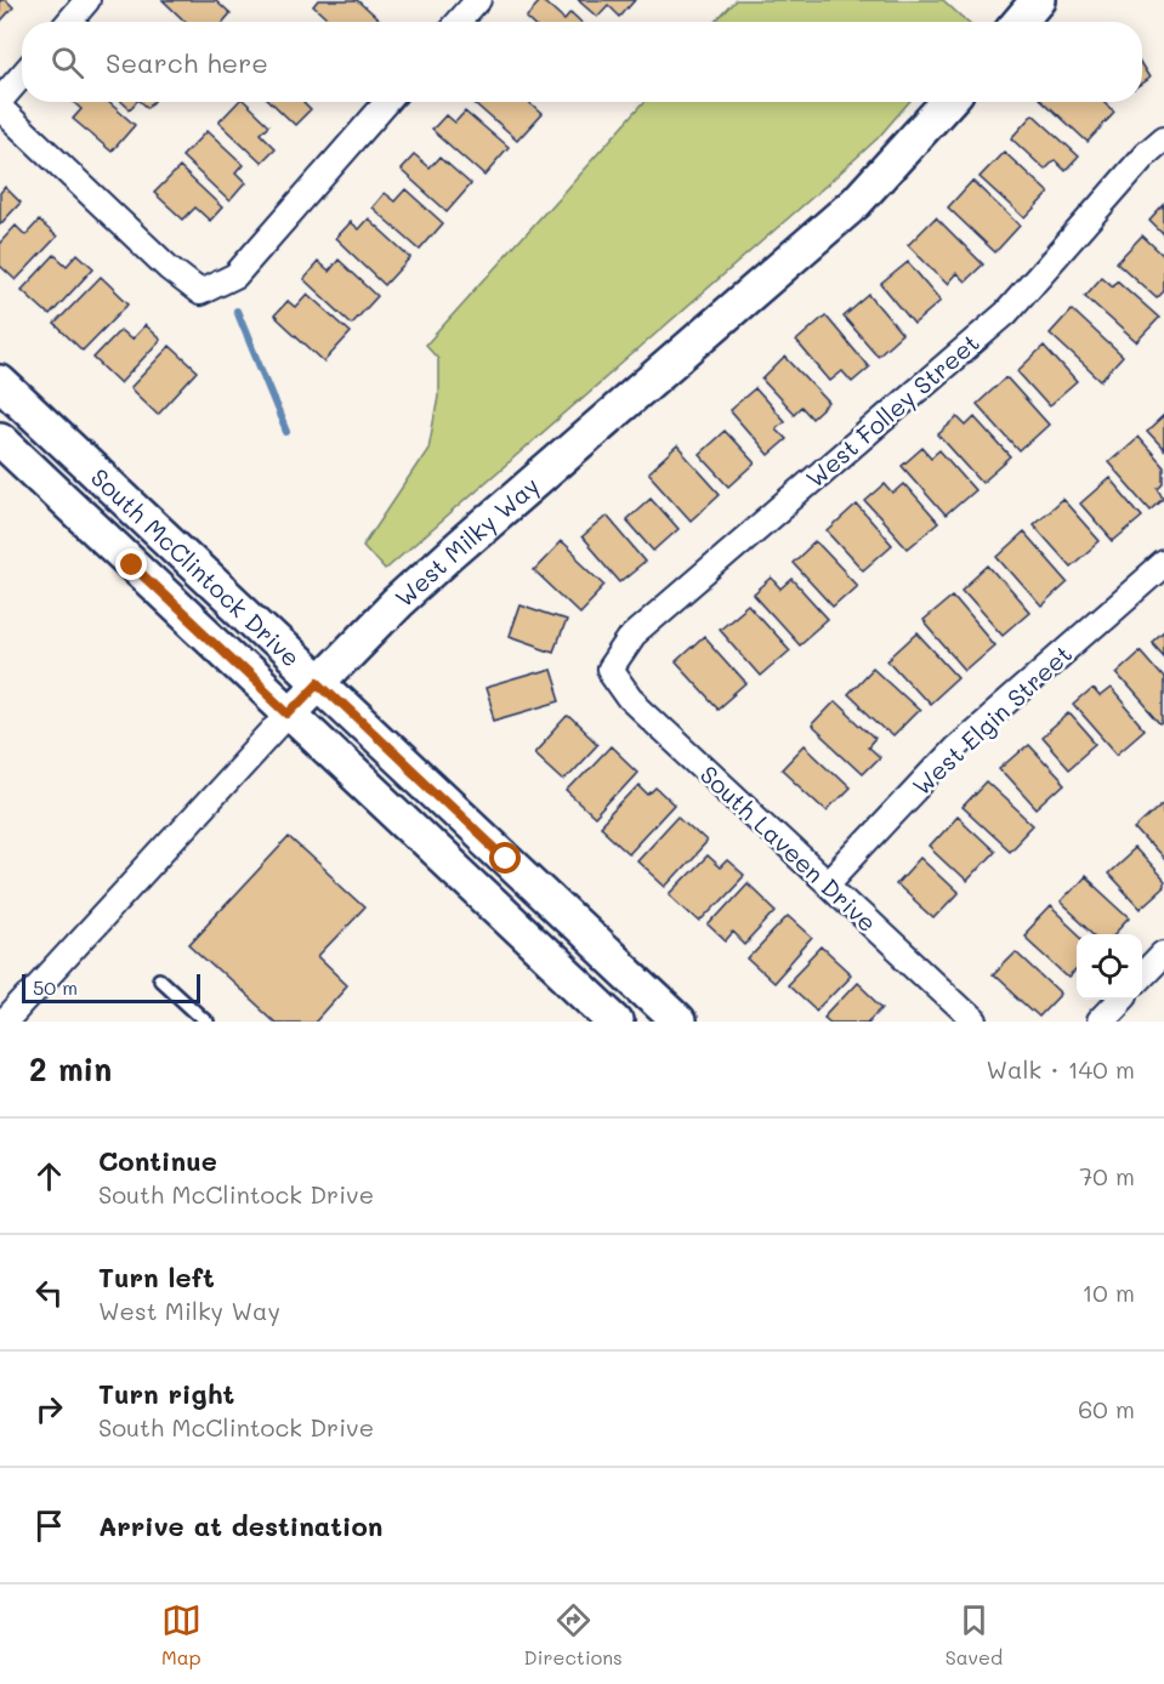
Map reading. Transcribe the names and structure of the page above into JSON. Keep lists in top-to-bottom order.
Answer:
{
  "streets": {
    "main road": ["West Milky Way", "South McClintock Drive"],
    "street": ["West Folley Street", "West Elgin Street", "South Laveen Drive"]
  },
  "crossings": [
    ["West Folley Street", "South Laveen Drive"],
    ["West Milky Way", "South McClintock Drive"],
    ["West Elgin Street", "South Laveen Drive"]
  ],
  "scale_bar": "50 m",
  "page": {
    "search": "Search here",
    "scale": "50 m",
    "heading": ["2 min", "Walk · 140 m"],
    "list": [
      ["Continue", "South McClintock Drive", "70 m"],
      ["Turn left", "West Milky Way", "10 m"],
      ["Turn right", "South McClintock Drive", "60 m"],
      "Arrive at destination"
    ],
    "nav": ["Map", "Directions", "Saved"]
  }
}
